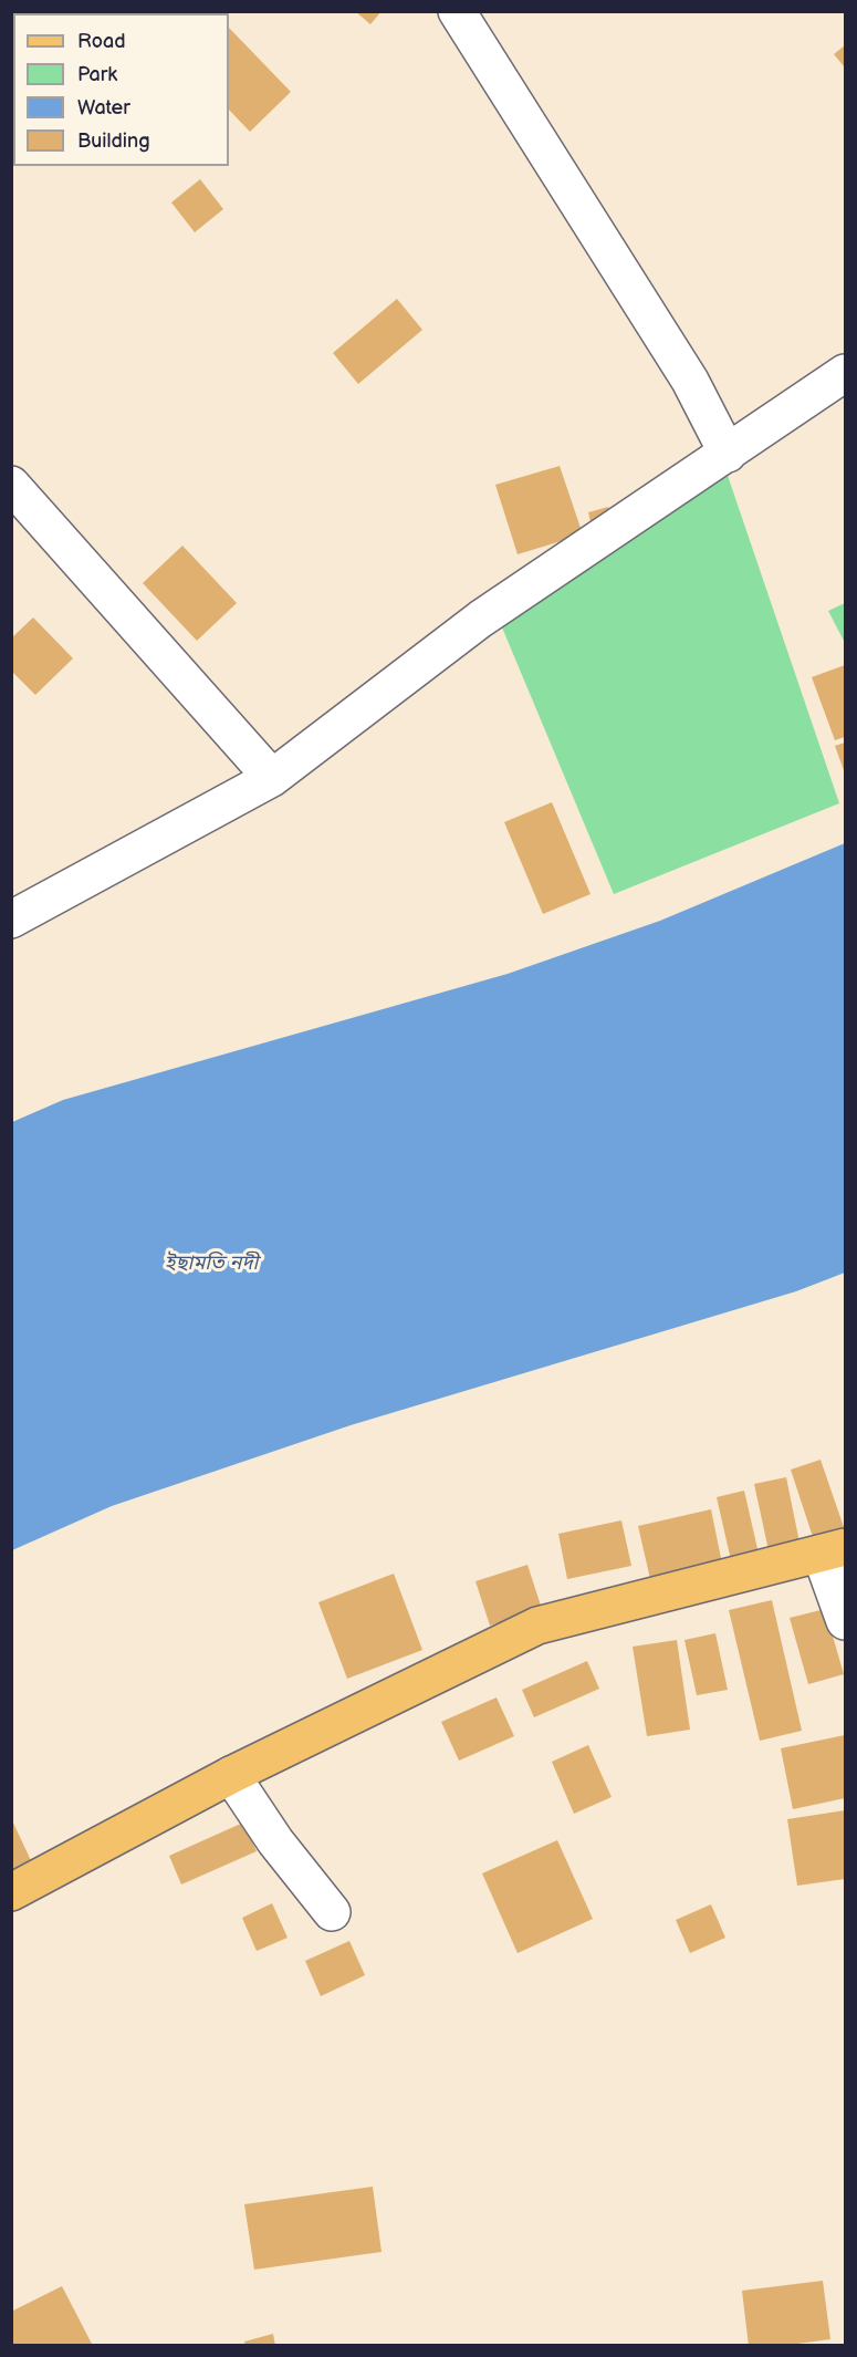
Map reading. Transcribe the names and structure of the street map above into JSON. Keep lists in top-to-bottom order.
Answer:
{
  "water": ["ইছামতি নদী"],
  "legend": [
    "Road",
    "Park",
    "Water",
    "Building"
  ]
}
